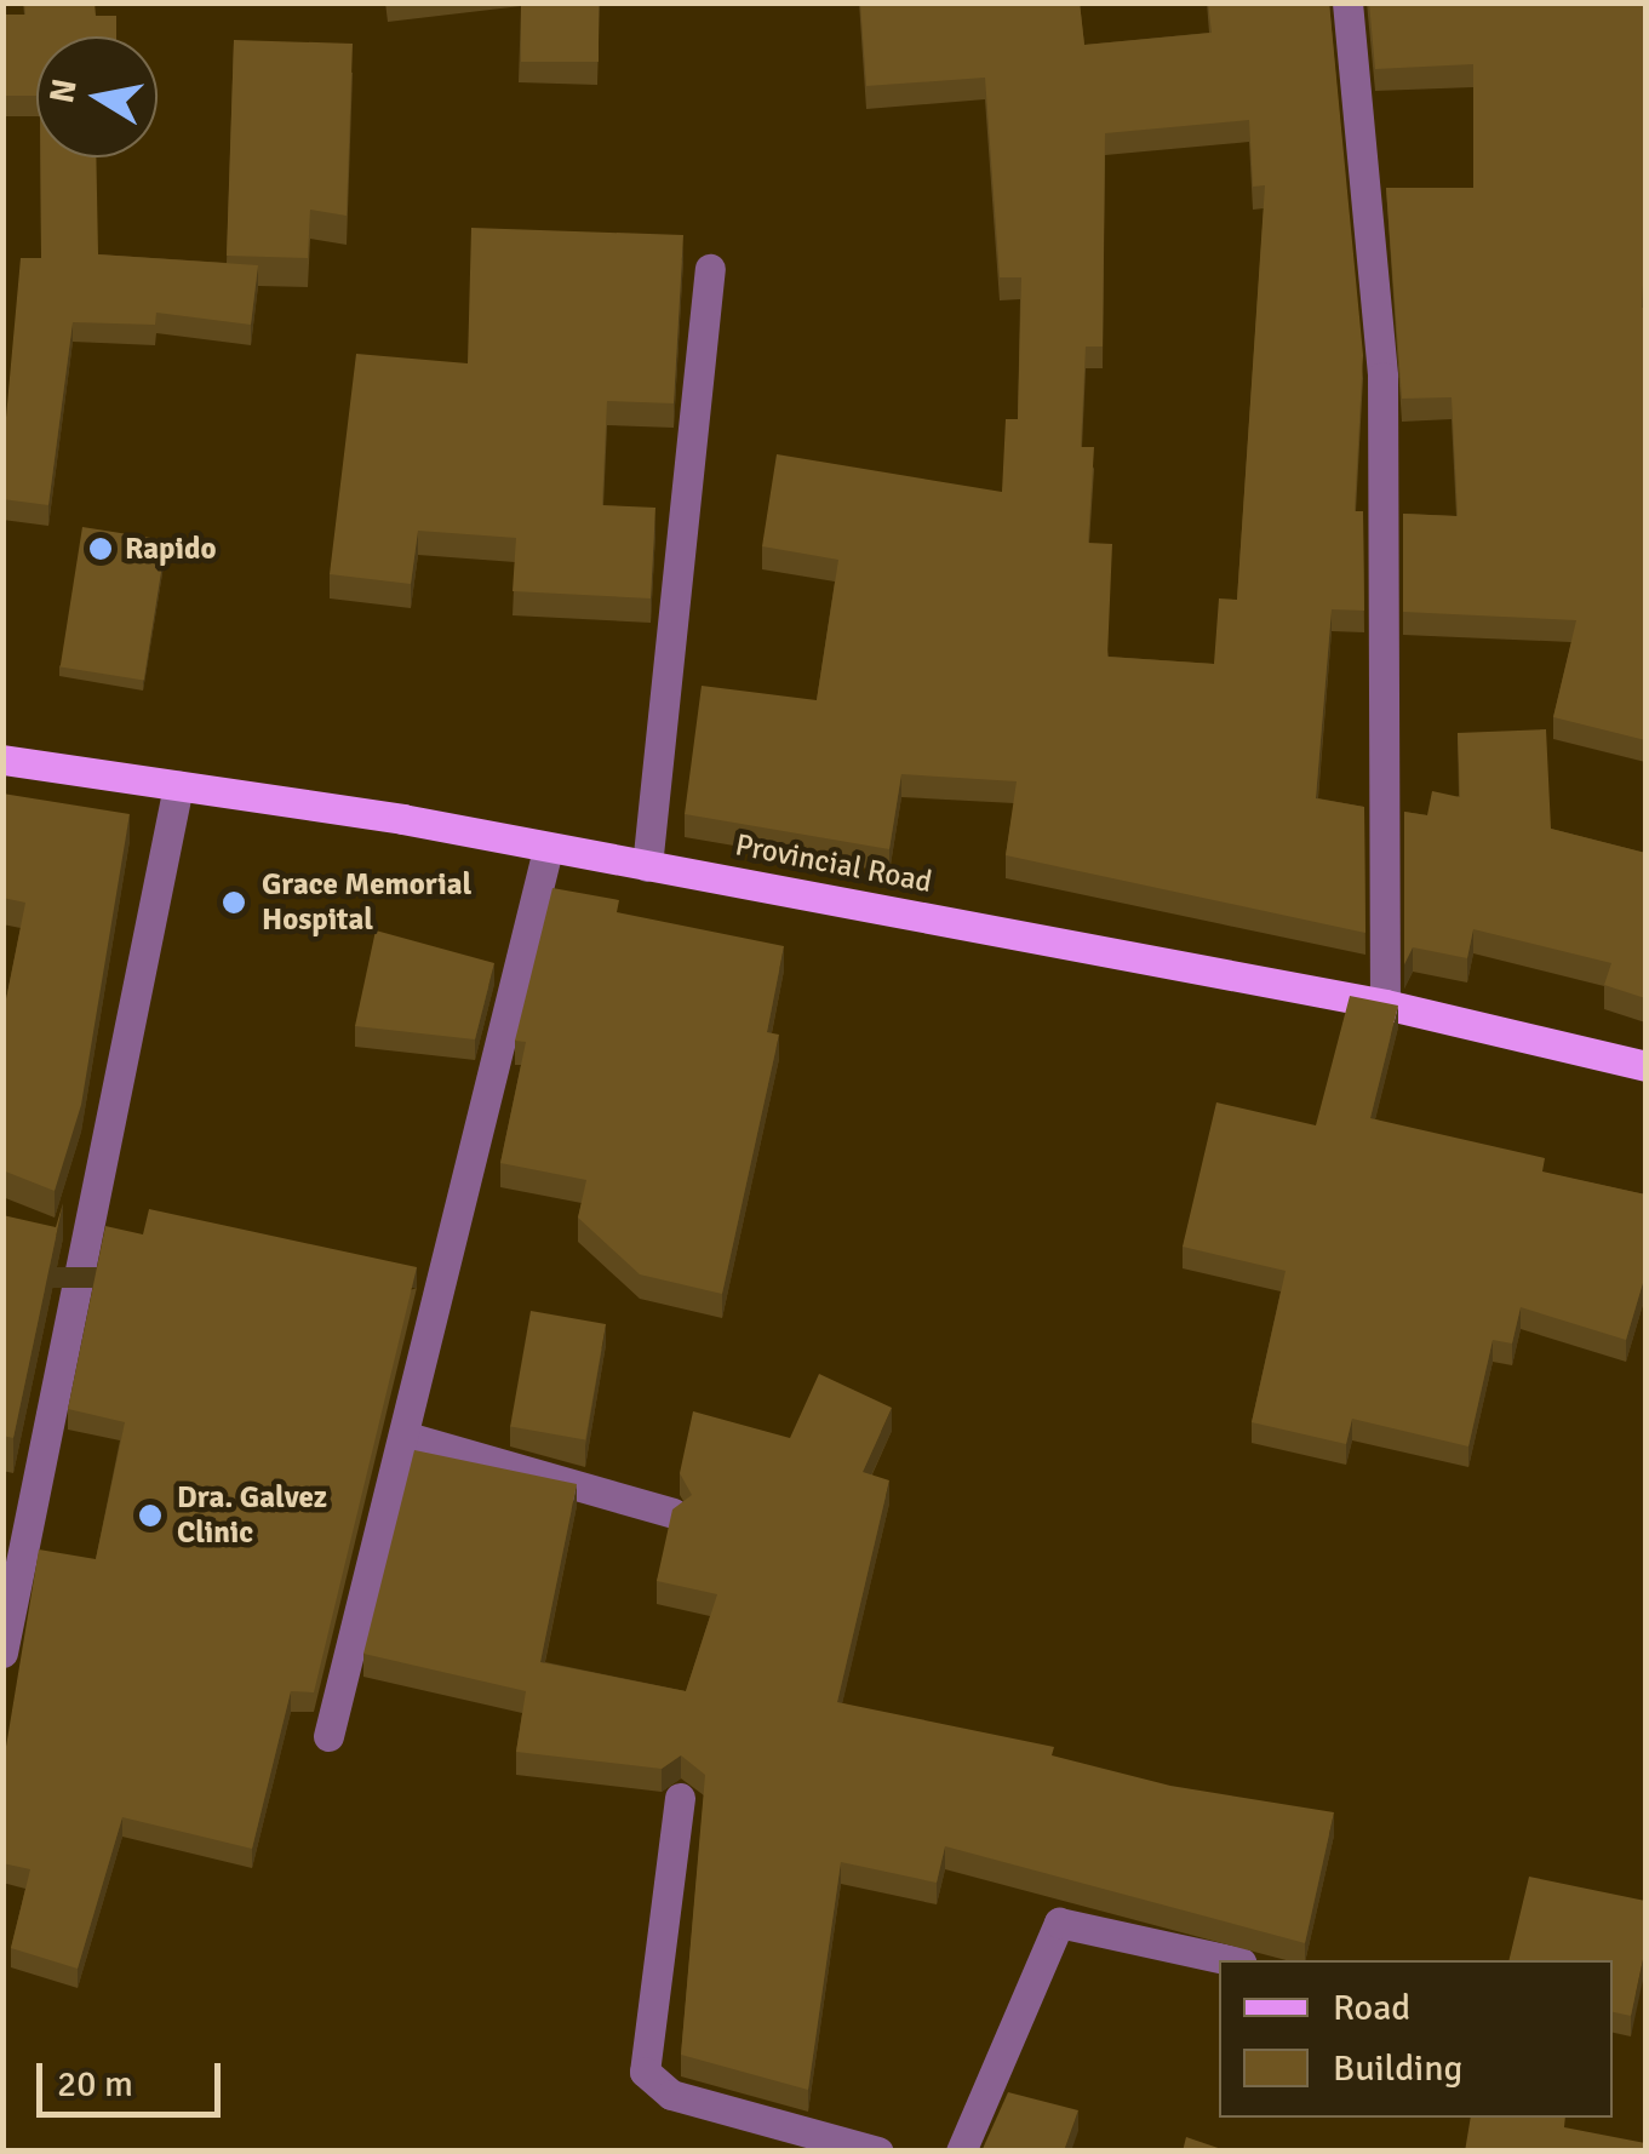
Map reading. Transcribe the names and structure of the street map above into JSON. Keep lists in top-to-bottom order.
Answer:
{
  "streets": {
    "main road": ["Provincial Road"]
  },
  "places": ["Rapido", "Grace Memorial Hospital", "Dra. Galvez Clinic"],
  "legend": ["Road", "Building"],
  "scale_bar": "20 m",
  "north": "left"
}
